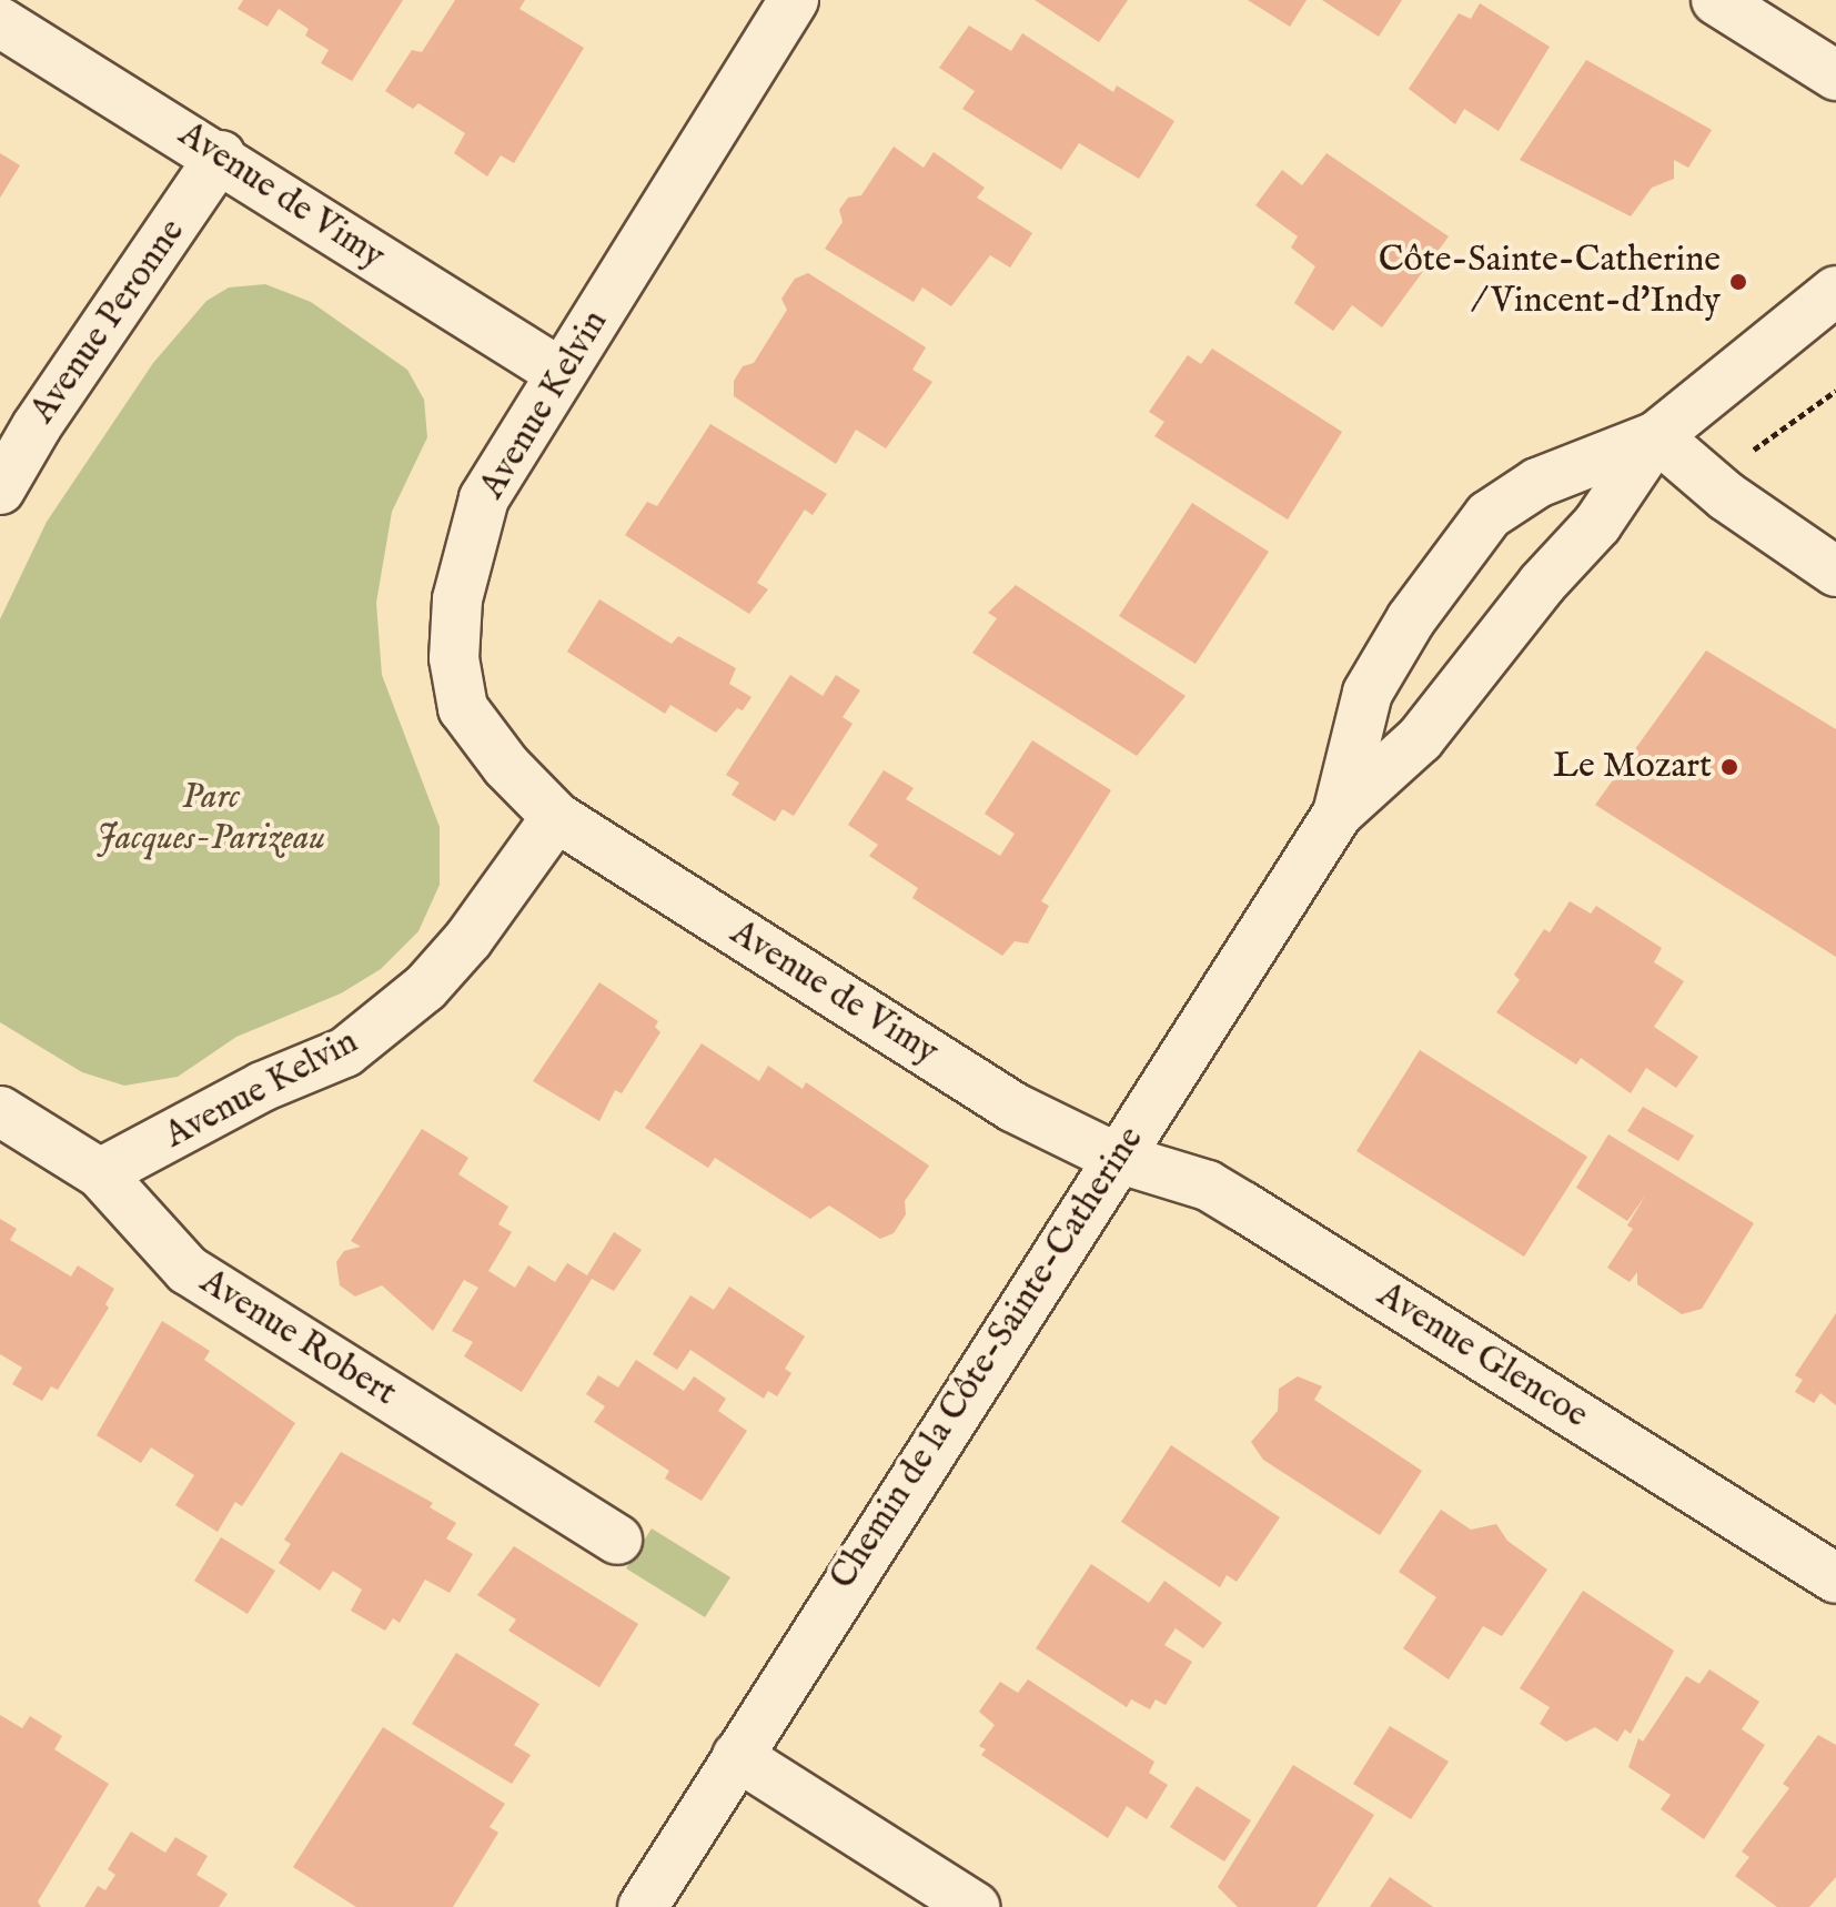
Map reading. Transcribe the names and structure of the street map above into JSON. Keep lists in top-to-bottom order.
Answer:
{
  "streets": {
    "street": [
      "Avenue de Vimy",
      "Avenue Peronne",
      "Avenue Kelvin",
      "Avenue Robert",
      "Avenue Glencoe",
      "Chemin de la Côte-Sainte-Catherine"
    ]
  },
  "crossings": [
    ["Avenue de Vimy", "Avenue Peronne"],
    ["Avenue de Vimy", "Avenue Kelvin"],
    ["Avenue de Vimy", "Avenue Glencoe"],
    ["Avenue de Vimy", "Chemin de la Côte-Sainte-Catherine"],
    ["Avenue Kelvin", "Avenue Robert"],
    ["Avenue Glencoe", "Chemin de la Côte-Sainte-Catherine"]
  ],
  "parks": ["Parc Jacques-Parizeau"],
  "places": ["Côte-Sainte-Catherine / Vincent-d'Indy", "Le Mozart"]
}
